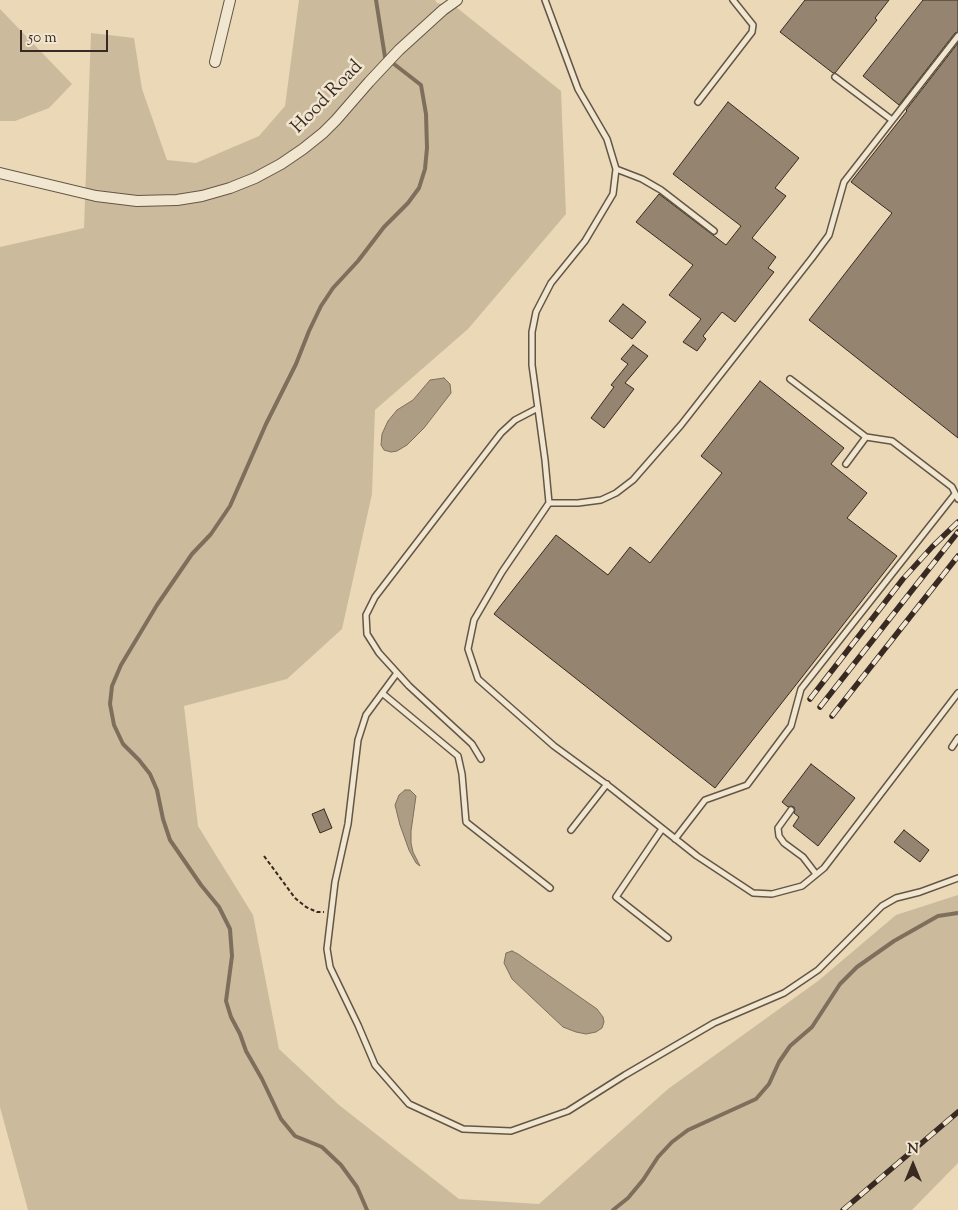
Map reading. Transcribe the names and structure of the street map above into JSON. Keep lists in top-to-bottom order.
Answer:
{
  "streets": {
    "street": ["Hood Road"]
  },
  "scale_bar": "50 m",
  "north": "top"
}
